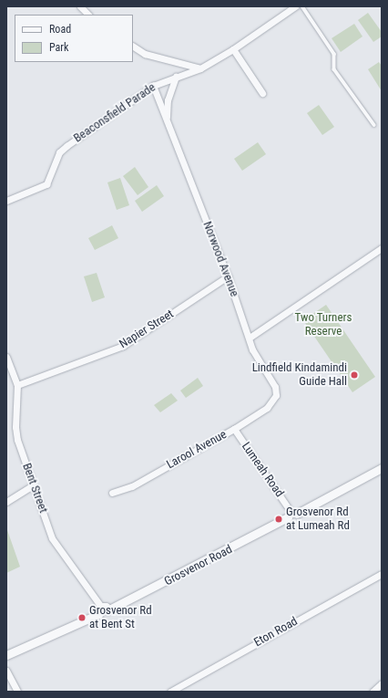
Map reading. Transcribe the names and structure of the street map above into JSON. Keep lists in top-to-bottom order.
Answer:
{
  "streets": {
    "street": [
      "Beaconsfield Parade",
      "Norwood Avenue",
      "Napier Street",
      "Larool Avenue",
      "Lumeah Road",
      "Bent Street",
      "Grosvenor Road",
      "Eton Road"
    ]
  },
  "crossings": [
    ["Beaconsfield Parade", "Norwood Avenue"],
    ["Norwood Avenue", "Napier Street"],
    ["Norwood Avenue", "Larool Avenue"],
    ["Napier Street", "Bent Street"],
    ["Larool Avenue", "Lumeah Road"],
    ["Lumeah Road", "Grosvenor Road"],
    ["Bent Street", "Grosvenor Road"]
  ],
  "parks": ["Two Turners Reserve"],
  "places": ["Lindfield Kindamindi Guide Hall", "Grosvenor Rd at Lumeah Rd", "Grosvenor Rd at Bent St"],
  "legend": ["Road", "Park"]
}
